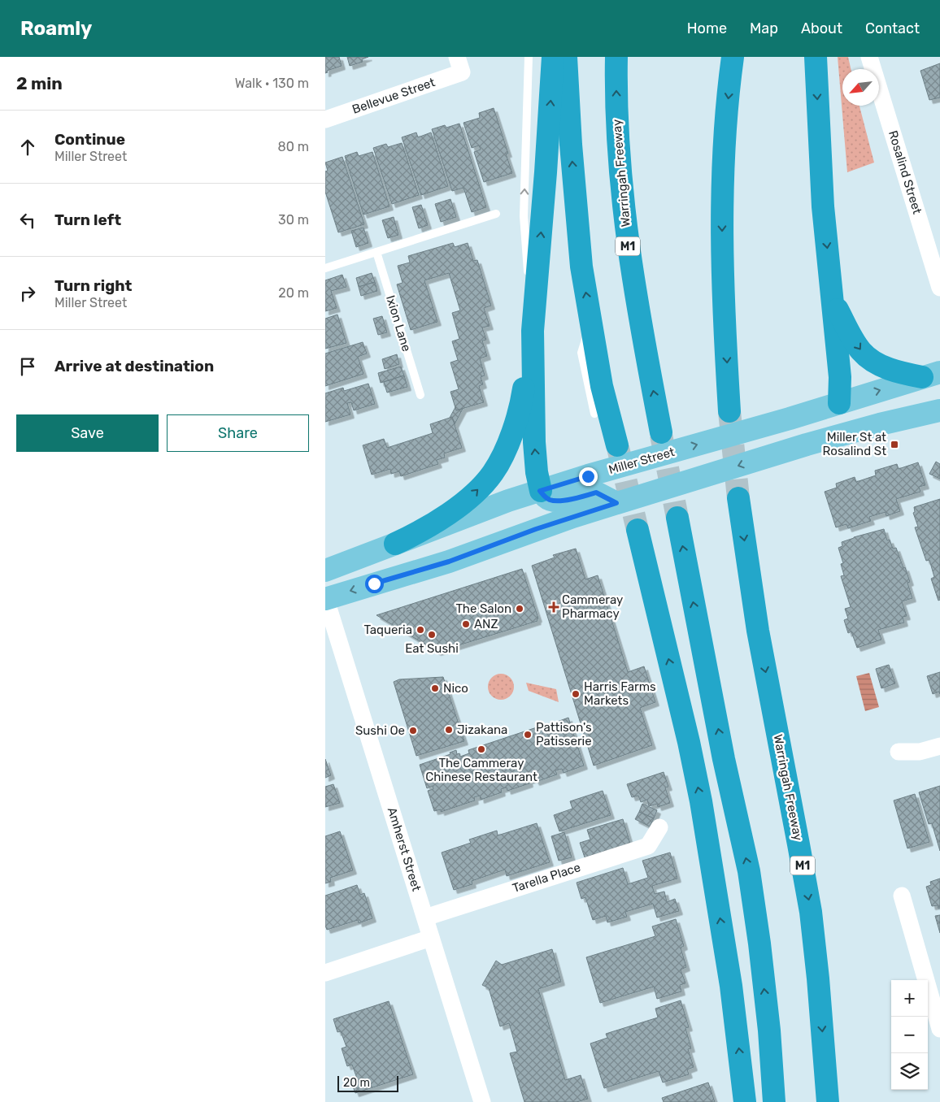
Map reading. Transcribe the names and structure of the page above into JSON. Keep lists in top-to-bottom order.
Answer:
{
  "streets": {
    "highway": ["Warringah Freeway", "M1"],
    "main road": ["Miller Street"],
    "street": [
      "Bellevue Street",
      "Rosalind Street",
      "Amherst Street",
      "Tarella Place"
    ],
    "lane": ["Ixion Lane"]
  },
  "crossings": [
    ["Miller Street", "Amherst Street"],
    ["Amherst Street", "Tarella Place"]
  ],
  "places": {
    "transit": ["Miller St at Rosalind St"],
    "health": ["Cammeray Pharmacy"],
    "other": [
      "The Salon",
      "ANZ",
      "Taqueria",
      "Eat Sushi",
      "Nico",
      "Harris Farms Markets",
      "Jizakana",
      "Sushi Oe",
      "Pattison's Patisserie",
      "The Cammeray Chinese Restaurant"
    ]
  },
  "scale_bar": "20 m",
  "north": "bottom left",
  "page": {
    "header": "Roamly",
    "nav": [
      "Home",
      "Map",
      "About",
      "Contact"
    ],
    "heading": ["2 min", "Walk · 130 m"],
    "list": [
      ["Continue", "Miller Street", "80 m"],
      ["Turn left", "30 m"],
      ["Turn right", "Miller Street", "20 m"],
      "Arrive at destination"
    ],
    "buttons": ["Save", "Share"],
    "map_buttons": ["+", "−"],
    "scale": "20 m"
  }
}
